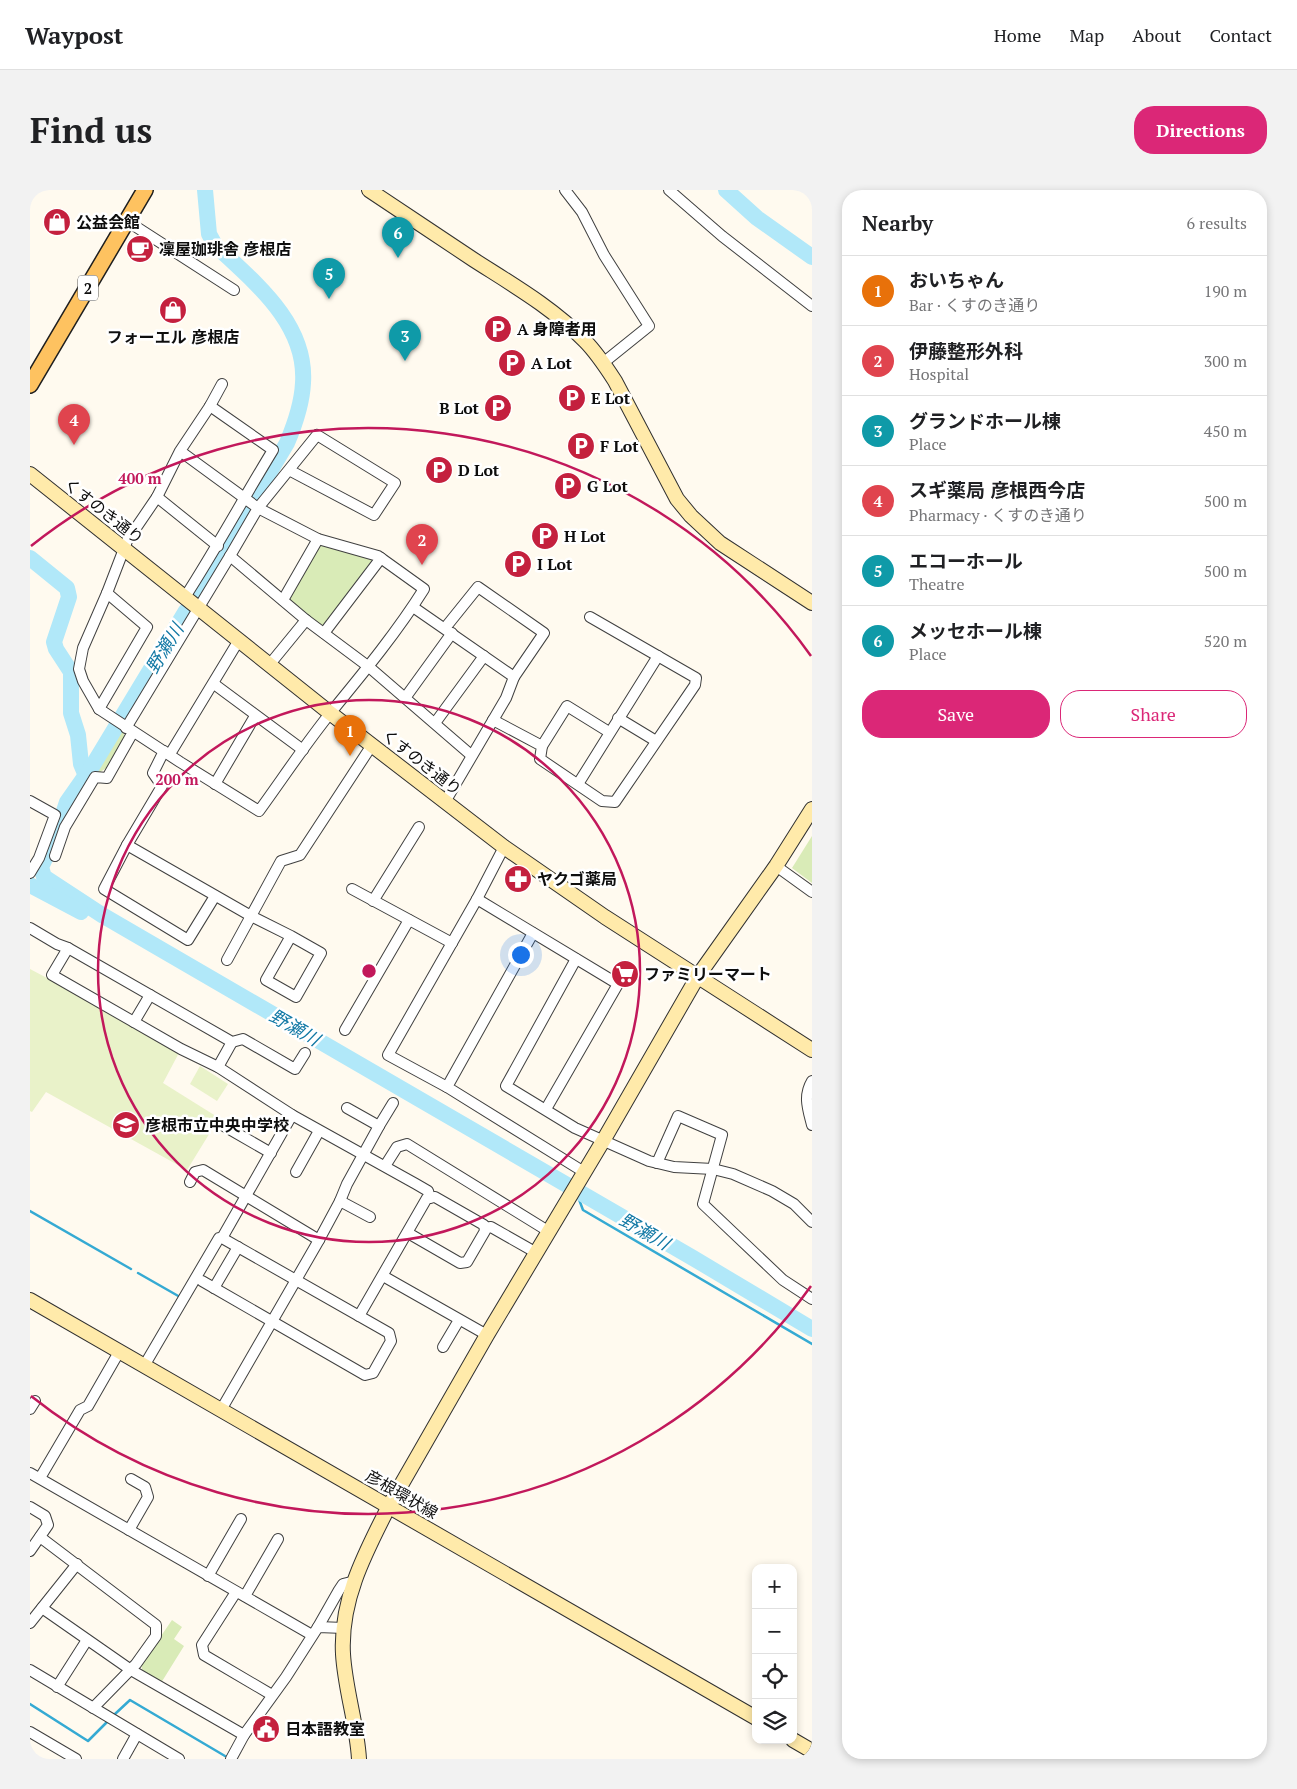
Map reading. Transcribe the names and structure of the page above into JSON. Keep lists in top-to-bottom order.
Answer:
{
  "streets": {
    "main road": ["2"],
    "street": ["くすのき通り", "彦根環状線"]
  },
  "water": ["野瀬川"],
  "places": {
    "shop": ["公益会館", "フォーエル 彦根店"],
    "cafe": ["凜屋珈琲舎 彦根店"],
    "parking": [
      "A 身障者用",
      "A Lot",
      "E Lot",
      "B Lot",
      "F Lot",
      "D Lot",
      "G Lot",
      "H Lot",
      "I Lot"
    ],
    "pharmacy": ["ヤクゴ薬局"],
    "supermarket": ["ファミリーマート"],
    "school or university": ["彦根市立中央中学校"],
    "public building": ["日本語教室"]
  },
  "page": {
    "header": "Waypost",
    "nav": [
      "Home",
      "Map",
      "About",
      "Contact"
    ],
    "buttons": [
      "Directions",
      ["Save", "Share"]
    ],
    "title": "Find us",
    "heading": ["Nearby", "6 results"],
    "pins": [
      "6",
      "5",
      "3",
      "4",
      "2",
      "1"
    ],
    "list": [
      {
        "mark": "1",
        "name": "おいちゃん",
        "note": "Bar · くすのき通り",
        "value": "190 m"
      },
      {
        "mark": "2",
        "name": "伊藤整形外科",
        "note": "Hospital",
        "value": "300 m"
      },
      {
        "mark": "3",
        "name": "グランドホール棟",
        "note": "Place",
        "value": "450 m"
      },
      {
        "mark": "4",
        "name": "スギ薬局 彦根西今店",
        "note": "Pharmacy · くすのき通り",
        "value": "500 m"
      },
      {
        "mark": "5",
        "name": "エコーホール",
        "note": "Theatre",
        "value": "500 m"
      },
      {
        "mark": "6",
        "name": "メッセホール棟",
        "note": "Place",
        "value": "520 m"
      }
    ],
    "map_buttons": ["+", "−"]
  },
  "rings": ["400 m", "200 m"]
}
